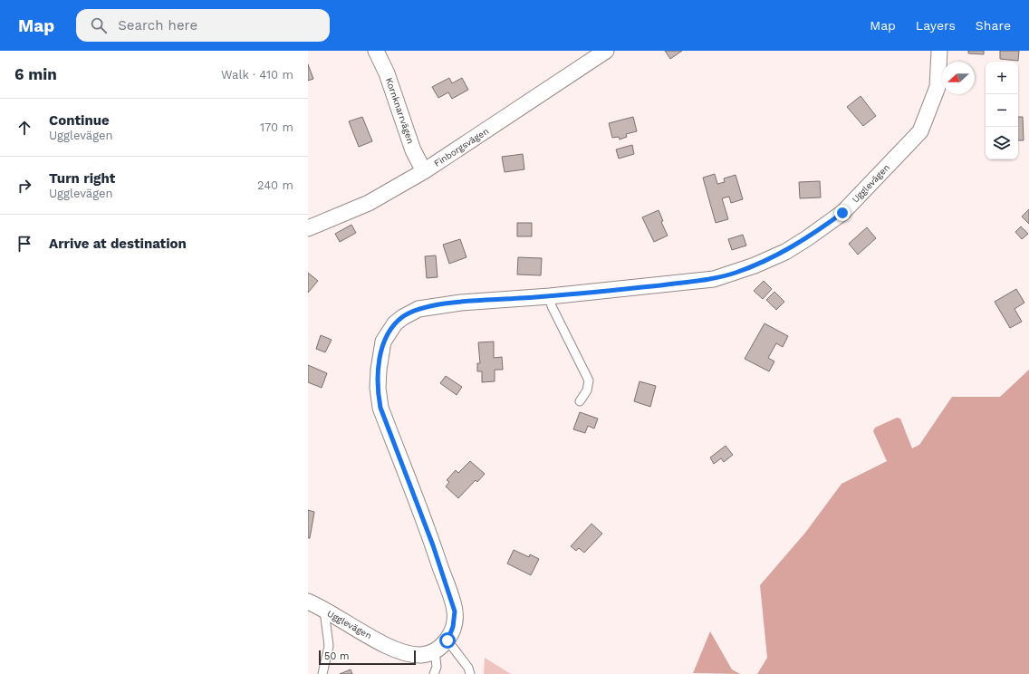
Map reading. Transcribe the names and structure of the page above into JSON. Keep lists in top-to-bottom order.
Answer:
{
  "streets": {
    "street": ["Kornknarrvägen", "Finborgsvägen", "Ugglevägen"]
  },
  "crossings": [
    ["Kornknarrvägen", "Finborgsvägen"]
  ],
  "scale_bar": "50 m",
  "north": "left",
  "page": {
    "header": "Map",
    "search": "Search here",
    "nav": ["Map", "Layers", "Share"],
    "heading": ["6 min", "Walk · 410 m"],
    "map_buttons": ["+", "−"],
    "list": [
      ["Continue", "Ugglevägen", "170 m"],
      ["Turn right", "Ugglevägen", "240 m"],
      "Arrive at destination"
    ],
    "scale": "50 m"
  }
}
